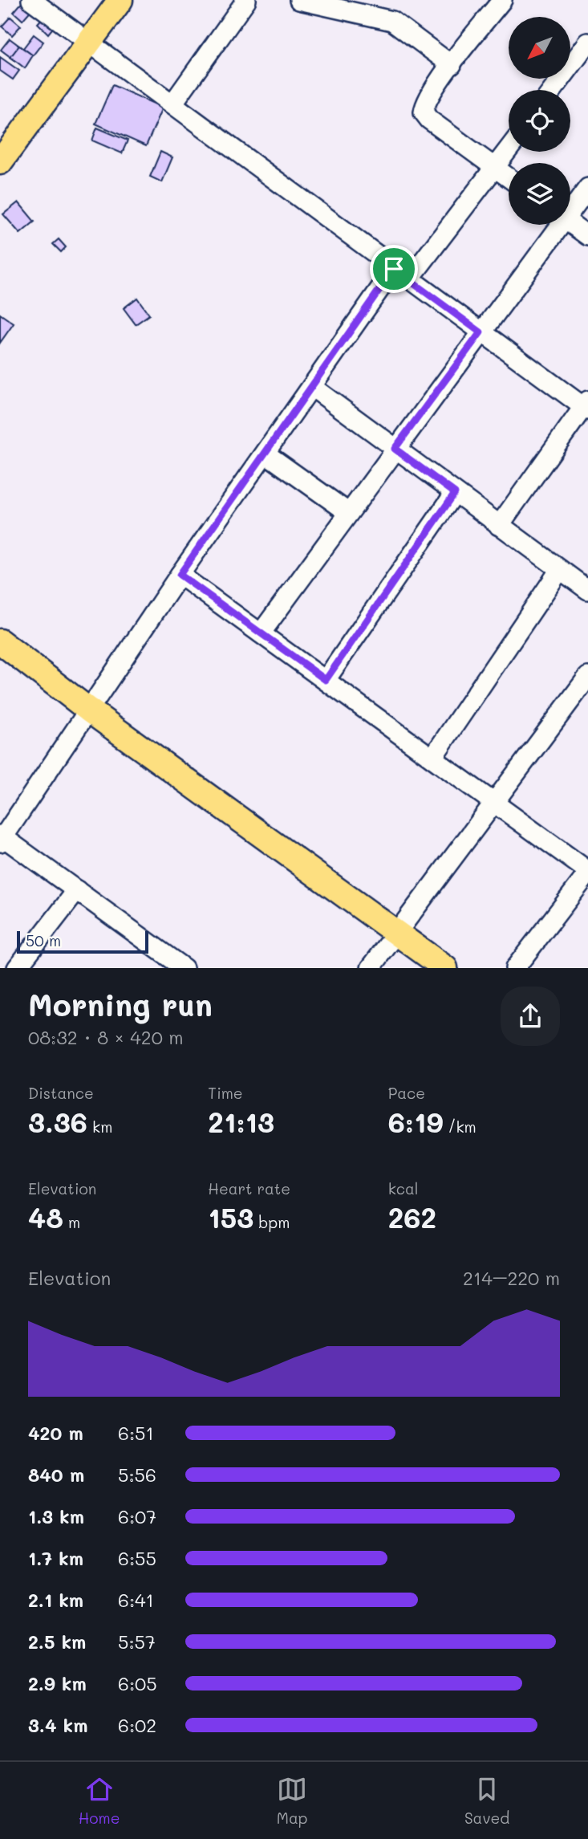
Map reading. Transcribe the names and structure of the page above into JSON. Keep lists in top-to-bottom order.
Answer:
{
  "scale_bar": "50 m",
  "north": "bottom left",
  "page": {
    "scale": "50 m",
    "heading": ["Morning run", "08:32 · 8 × 420 m"],
    "stats": [
      ["Distance", "3.36 km"],
      ["Time", "21:13"],
      ["Pace", "6:19 /km"],
      ["Elevation", "48 m"],
      ["Heart rate", "153 bpm"],
      ["kcal", "262"]
    ],
    "chart": ["Elevation", "214–220 m"],
    "list": [
      {
        "name": "420 m",
        "note": "6:51"
      },
      {
        "name": "840 m",
        "note": "5:56"
      },
      {
        "name": "1.3 km",
        "note": "6:07"
      },
      {
        "name": "1.7 km",
        "note": "6:55"
      },
      {
        "name": "2.1 km",
        "note": "6:41"
      },
      {
        "name": "2.5 km",
        "note": "5:57"
      },
      {
        "name": "2.9 km",
        "note": "6:05"
      },
      {
        "name": "3.4 km",
        "note": "6:02"
      }
    ],
    "tabs": ["Home", "Map", "Saved"]
  }
}
